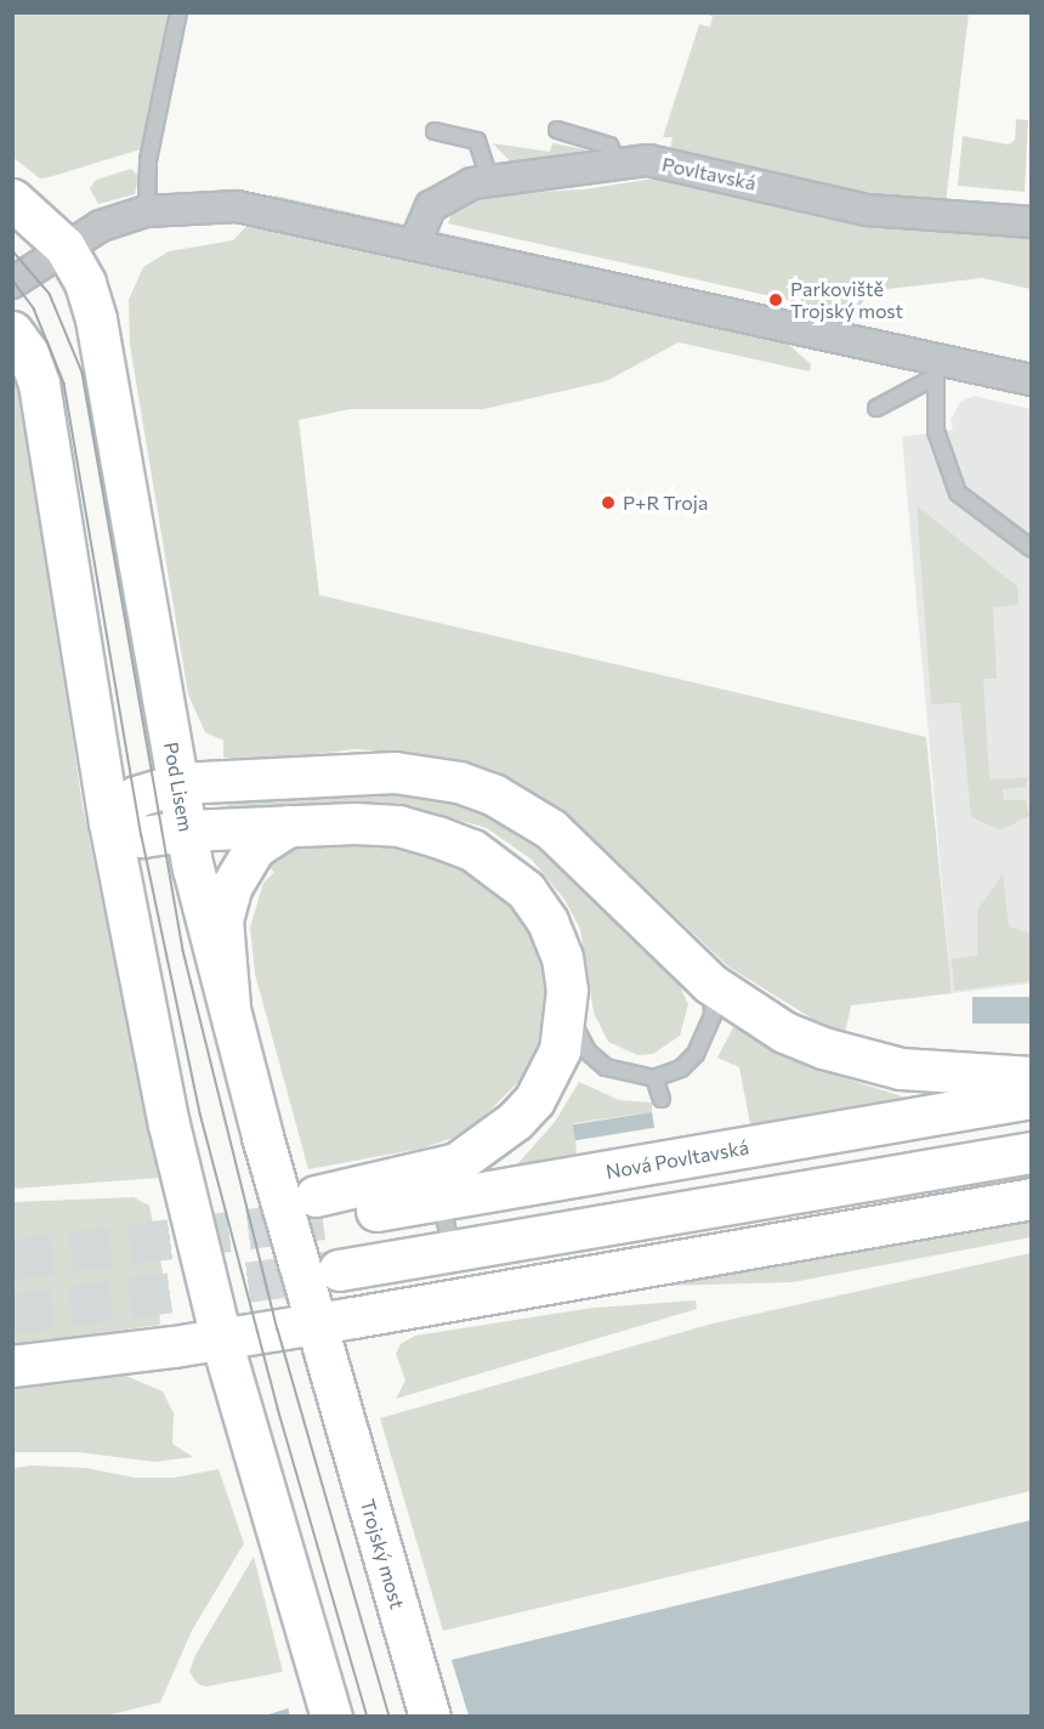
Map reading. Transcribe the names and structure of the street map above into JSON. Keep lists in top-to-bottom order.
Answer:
{
  "streets": {
    "main road": ["Pod Lisem", "Nová Povltavská", "Trojský most"],
    "street": ["Povltavská"]
  },
  "crossings": [
    ["Pod Lisem", "Trojský most"]
  ],
  "places": ["Parkoviště Trojský most", "P+R Troja"]
}
